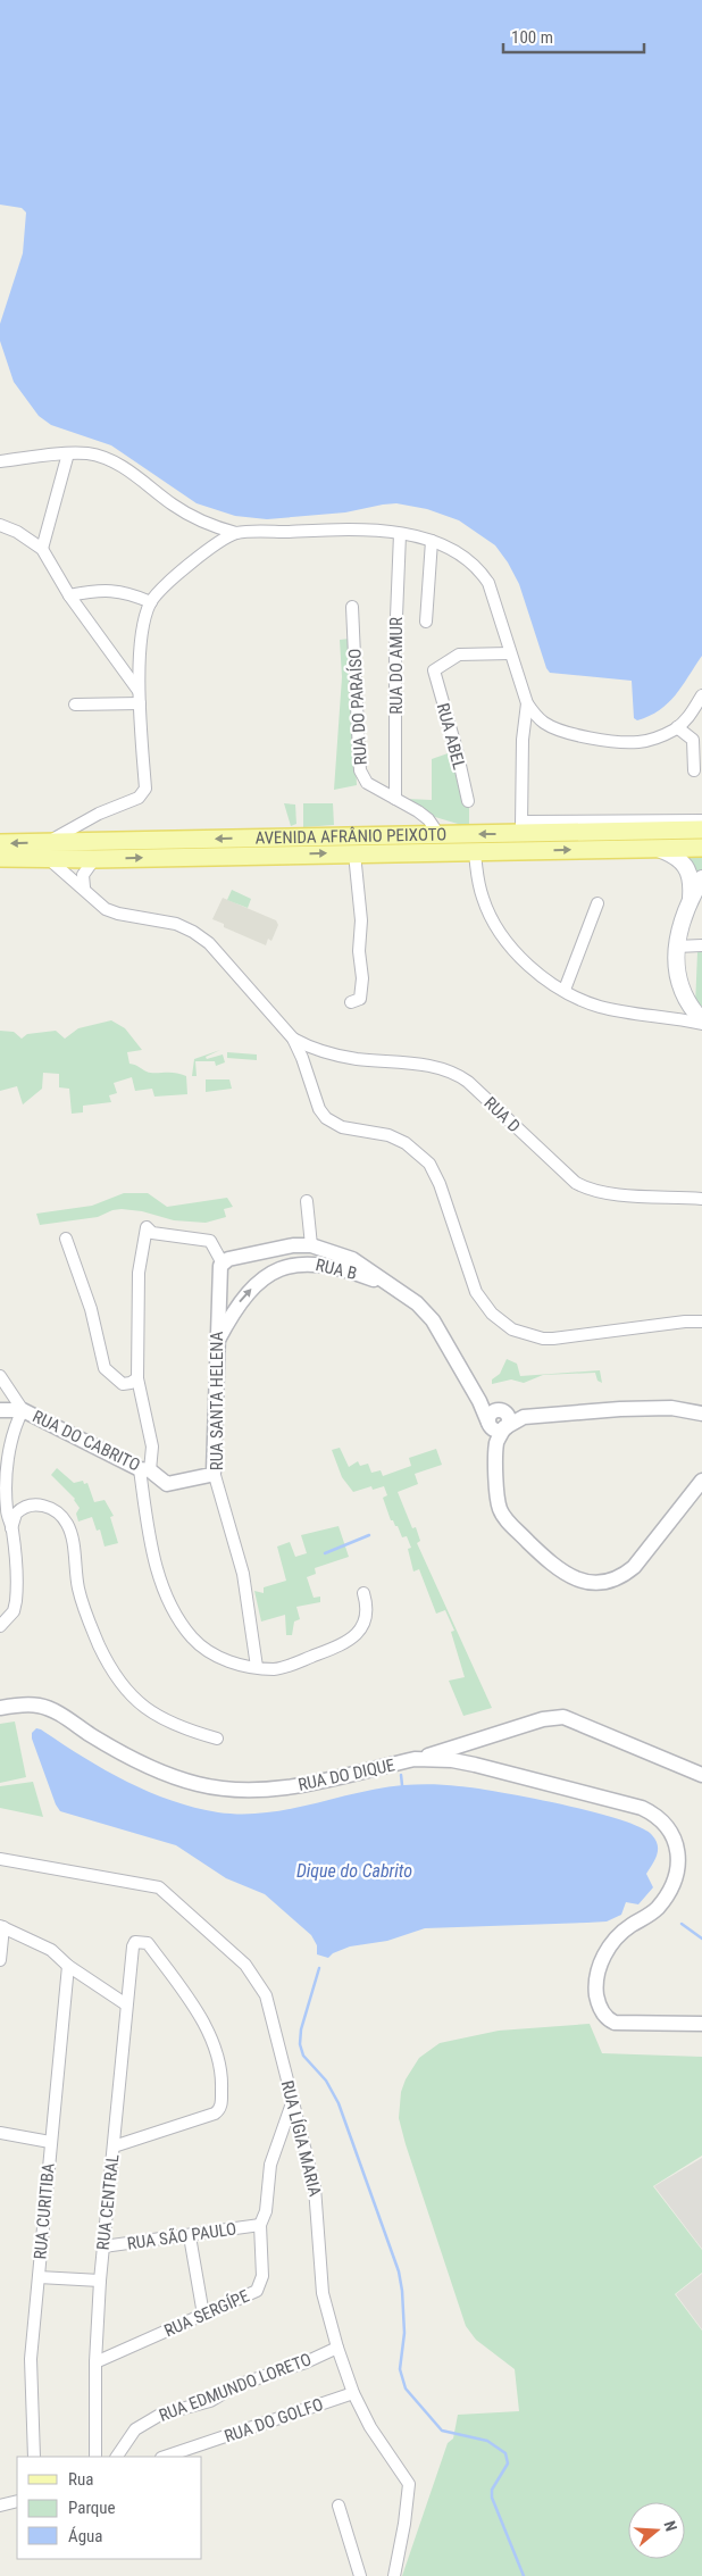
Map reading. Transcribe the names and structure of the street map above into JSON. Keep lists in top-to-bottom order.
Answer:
{
  "streets": {
    "main road": ["AVENIDA AFRÂNIO PEIXOTO"],
    "street": [
      "RUA DO AMUR",
      "RUA DO PARAÍSO",
      "RUA ABEL",
      "RUA D",
      "RUA B",
      "RUA SANTA HELENA",
      "RUA DO CABRITO",
      "RUA DO DIQUE",
      "RUA LÍGIA MARIA",
      "RUA CENTRAL",
      "RUA CURITIBA",
      "RUA SÃO PAULO",
      "RUA SERGÍPE",
      "RUA EDMUNDO LORETO",
      "RUA DO GOLFO"
    ]
  },
  "crossings": [
    ["RUA DO AMUR", "RUA DO PARAÍSO"],
    ["RUA DO PARAÍSO", "AVENIDA AFRÂNIO PEIXOTO"],
    ["RUA B", "RUA SANTA HELENA"],
    ["RUA SANTA HELENA", "RUA DO CABRITO"],
    ["RUA LÍGIA MARIA", "RUA SERGÍPE"],
    ["RUA LÍGIA MARIA", "RUA EDMUNDO LORETO"],
    ["RUA LÍGIA MARIA", "RUA DO GOLFO"],
    ["RUA CENTRAL", "RUA SÃO PAULO"],
    ["RUA CENTRAL", "RUA SERGÍPE"],
    ["RUA SÃO PAULO", "RUA SERGÍPE"]
  ],
  "water": ["Dique do Cabrito"],
  "legend": ["Rua", "Parque", "Água"],
  "scale_bar": "100 m",
  "north": "right"
}
